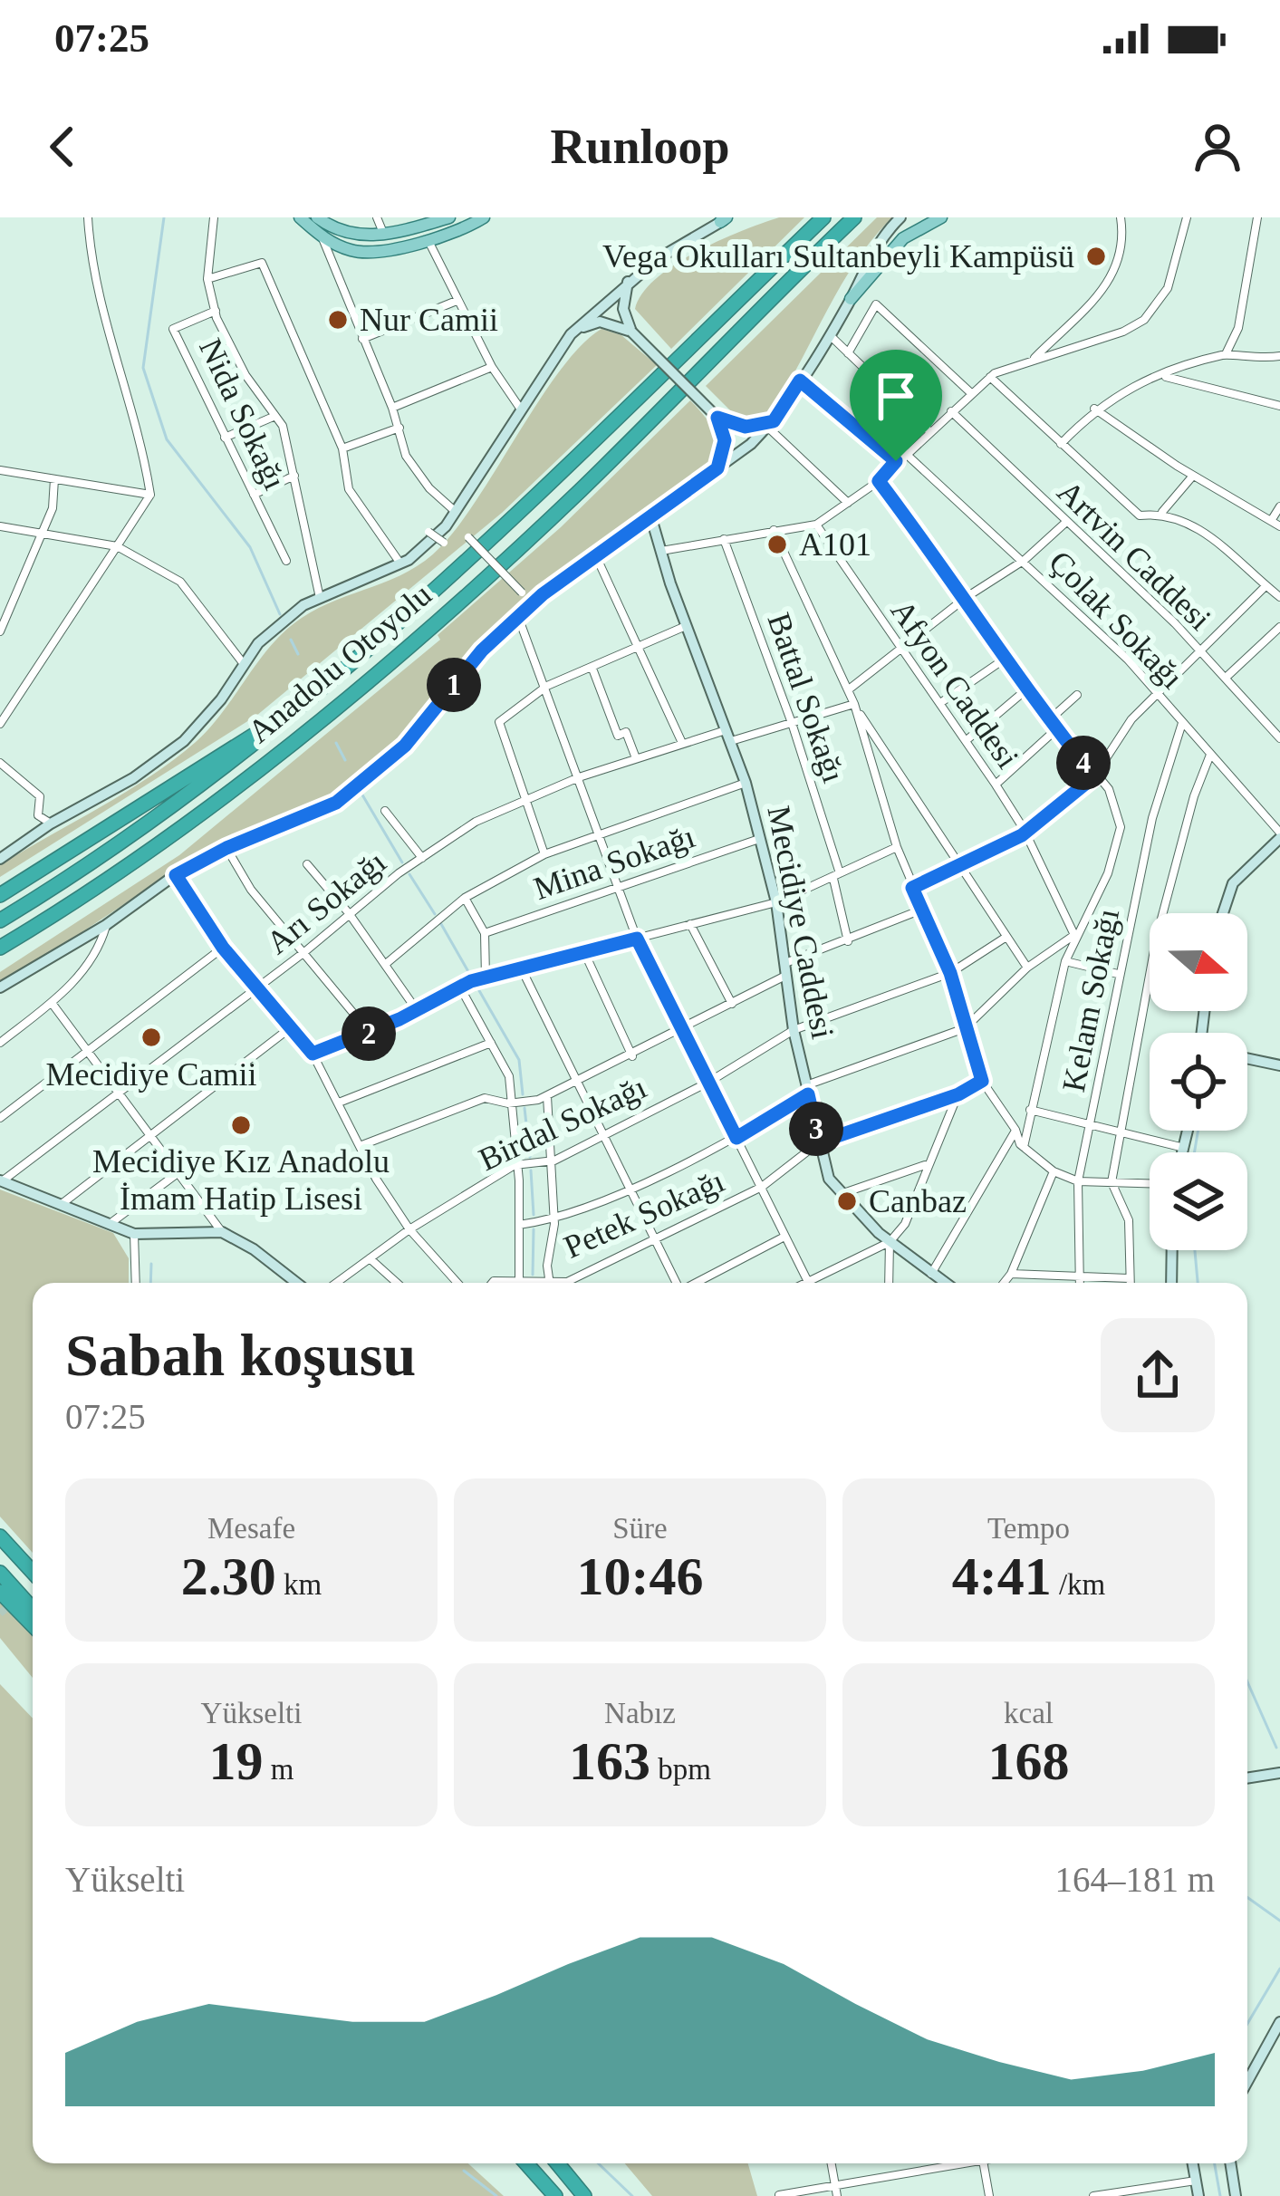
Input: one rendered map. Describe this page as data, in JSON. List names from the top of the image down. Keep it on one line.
{"streets":{"highway":["Anadolu Otoyolu"],"street":["Nida Sokağı","Artvin Caddesi","Çolak Sokağı","Afyon Caddesi","Battal Sokağı","Mina Sokağı","Arı Sokağı","Mecidiye Caddesi","Kelam Sokağı","Birdal Sokağı","Petek Sokağı"]},"crossings":[["Çolak Sokağı","Kelam Sokağı"],["Mina Sokağı","Mecidiye Caddesi"],["Arı Sokağı","Mecidiye Caddesi"],["Mecidiye Caddesi","Birdal Sokağı"],["Mecidiye Caddesi","Petek Sokağı"]],"places":["Vega Okulları Sultanbeyli Kampüsü","Nur Camii","A101","Mecidiye Camii","Mecidiye Kız Anadolu İmam Hatip Lisesi","Canbaz"],"north":"right","page":{"status":"07:25","header":"Runloop","pins":["1","4","2","3"],"heading":["Sabah koşusu","07:25"],"stats":[["Mesafe","2.30 km"],["Süre","10:46"],["Tempo","4:41 /km"],["Yükselti","19 m"],["Nabız","163 bpm"],["kcal","168"]],"chart":["Yükselti","164–181 m"]}}
